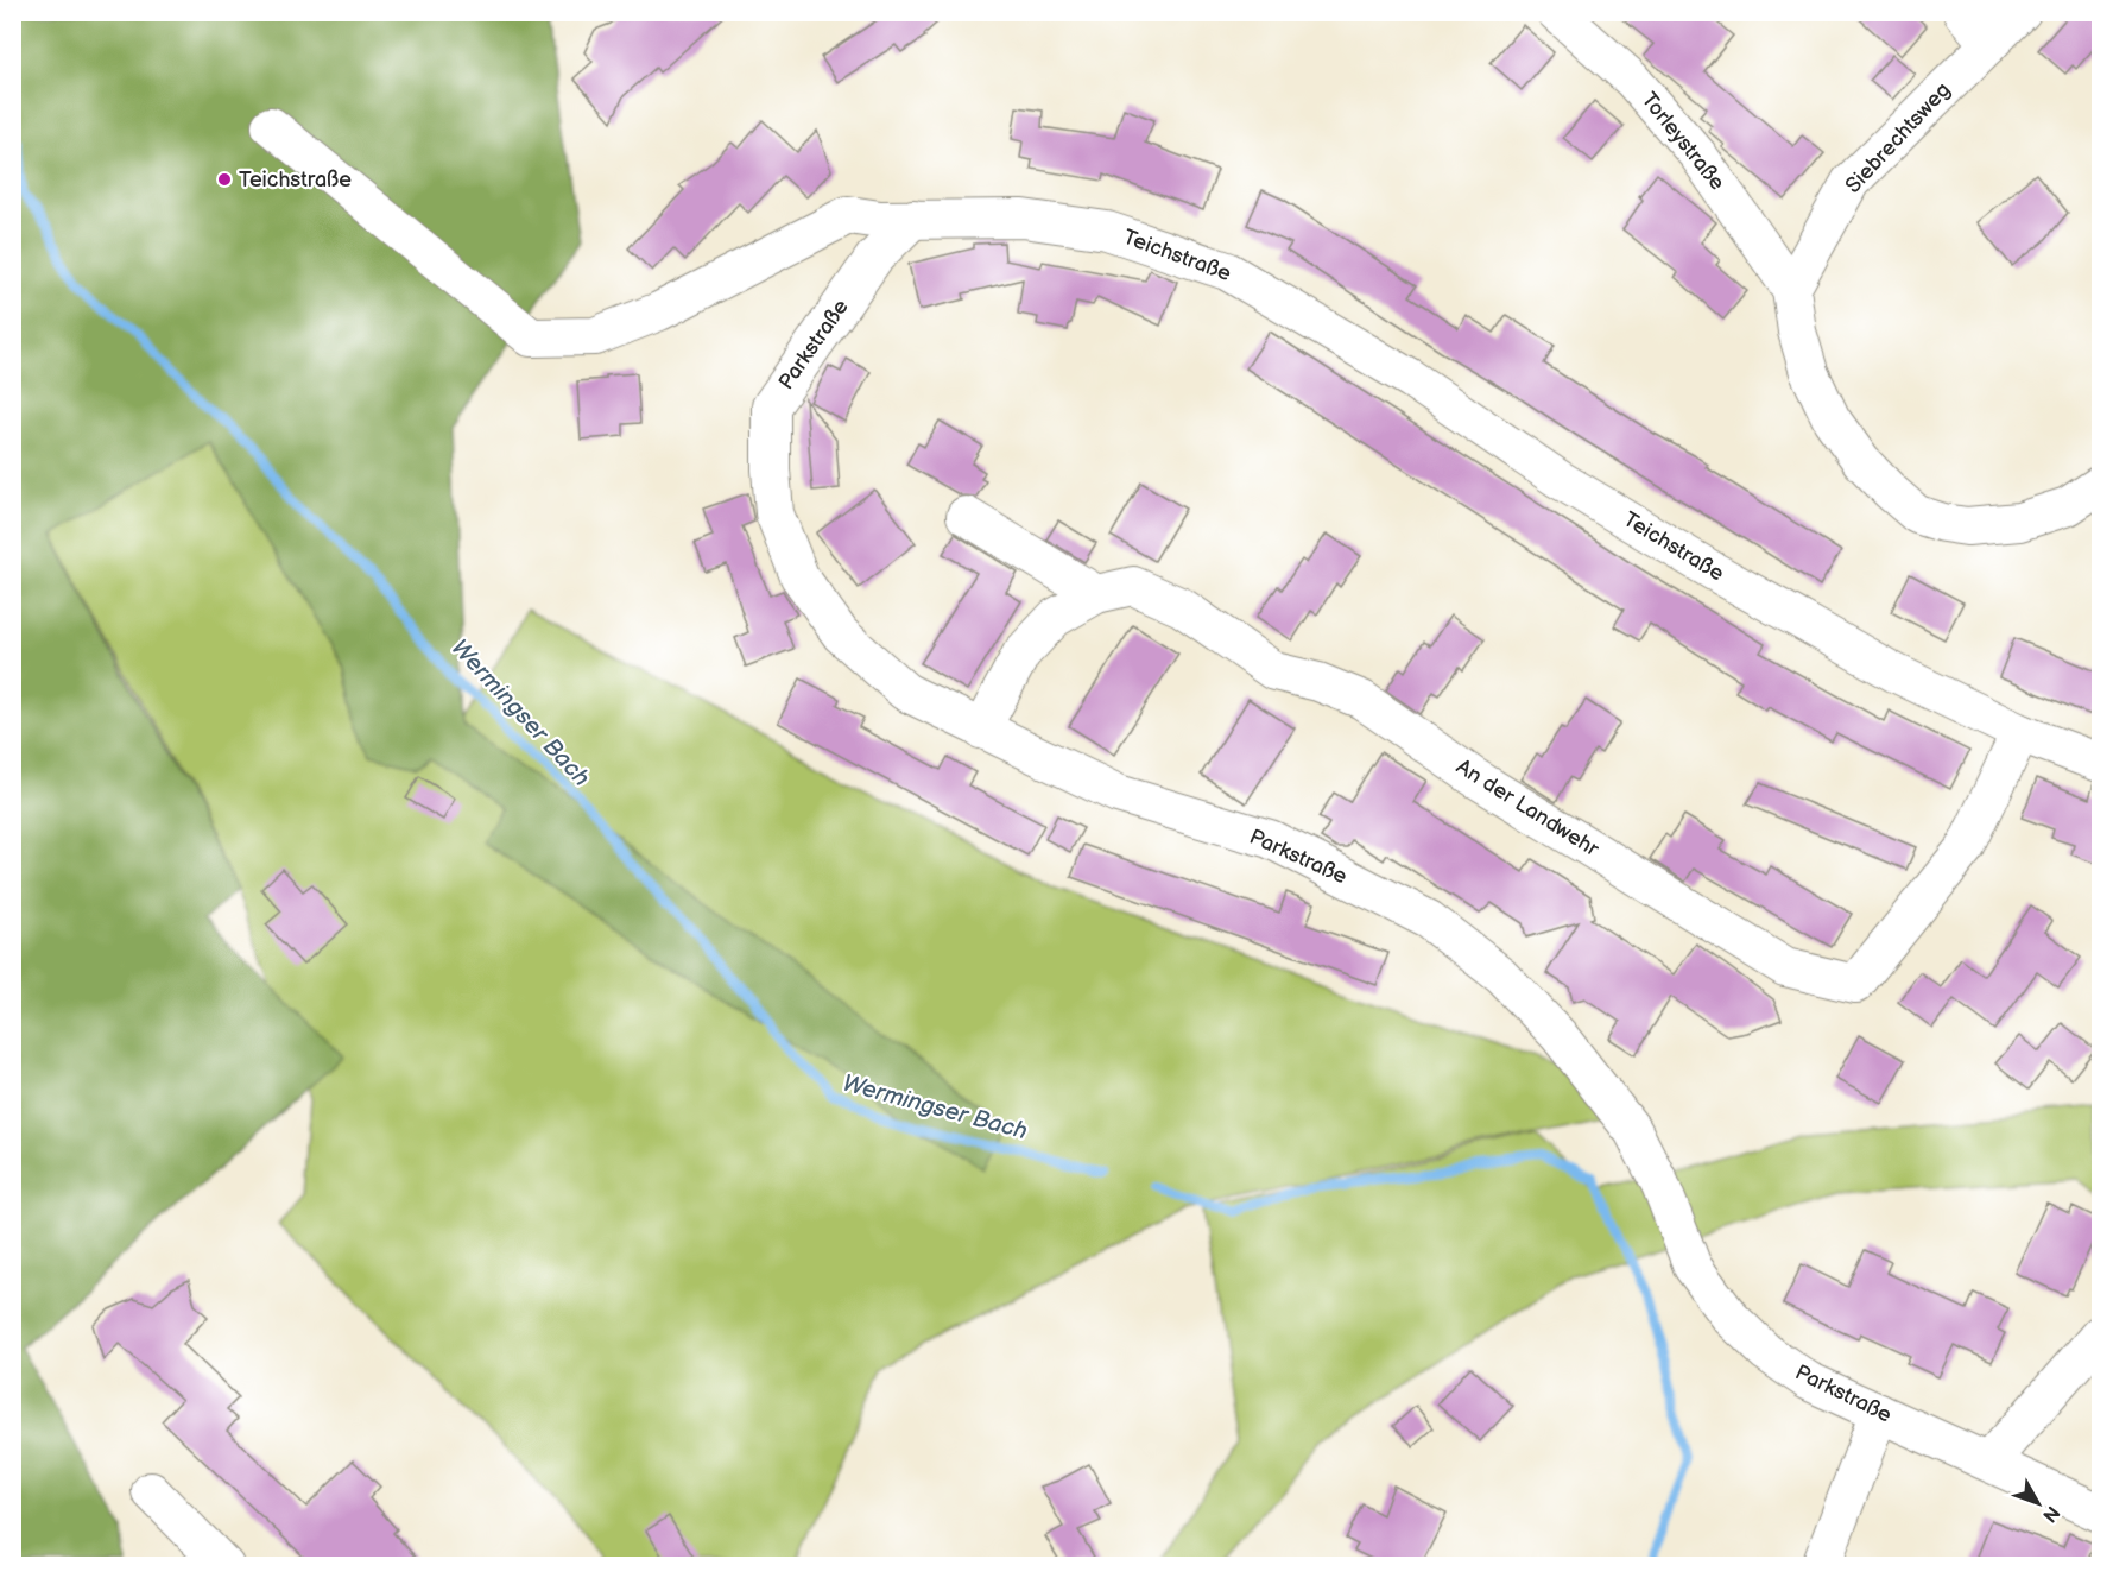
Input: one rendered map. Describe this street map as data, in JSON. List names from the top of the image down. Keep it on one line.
{"streets":{"street":["Siebrechtsweg","Torleystraße","Teichstraße","Parkstraße","An der Landwehr"]},"crossings":[["Siebrechtsweg","Torleystraße"],["Teichstraße","Parkstraße"],["Teichstraße","An der Landwehr"],["Parkstraße","An der Landwehr"]],"water":["Wermingser Bach"],"places":["Teichstraße"],"north":"bottom right"}
